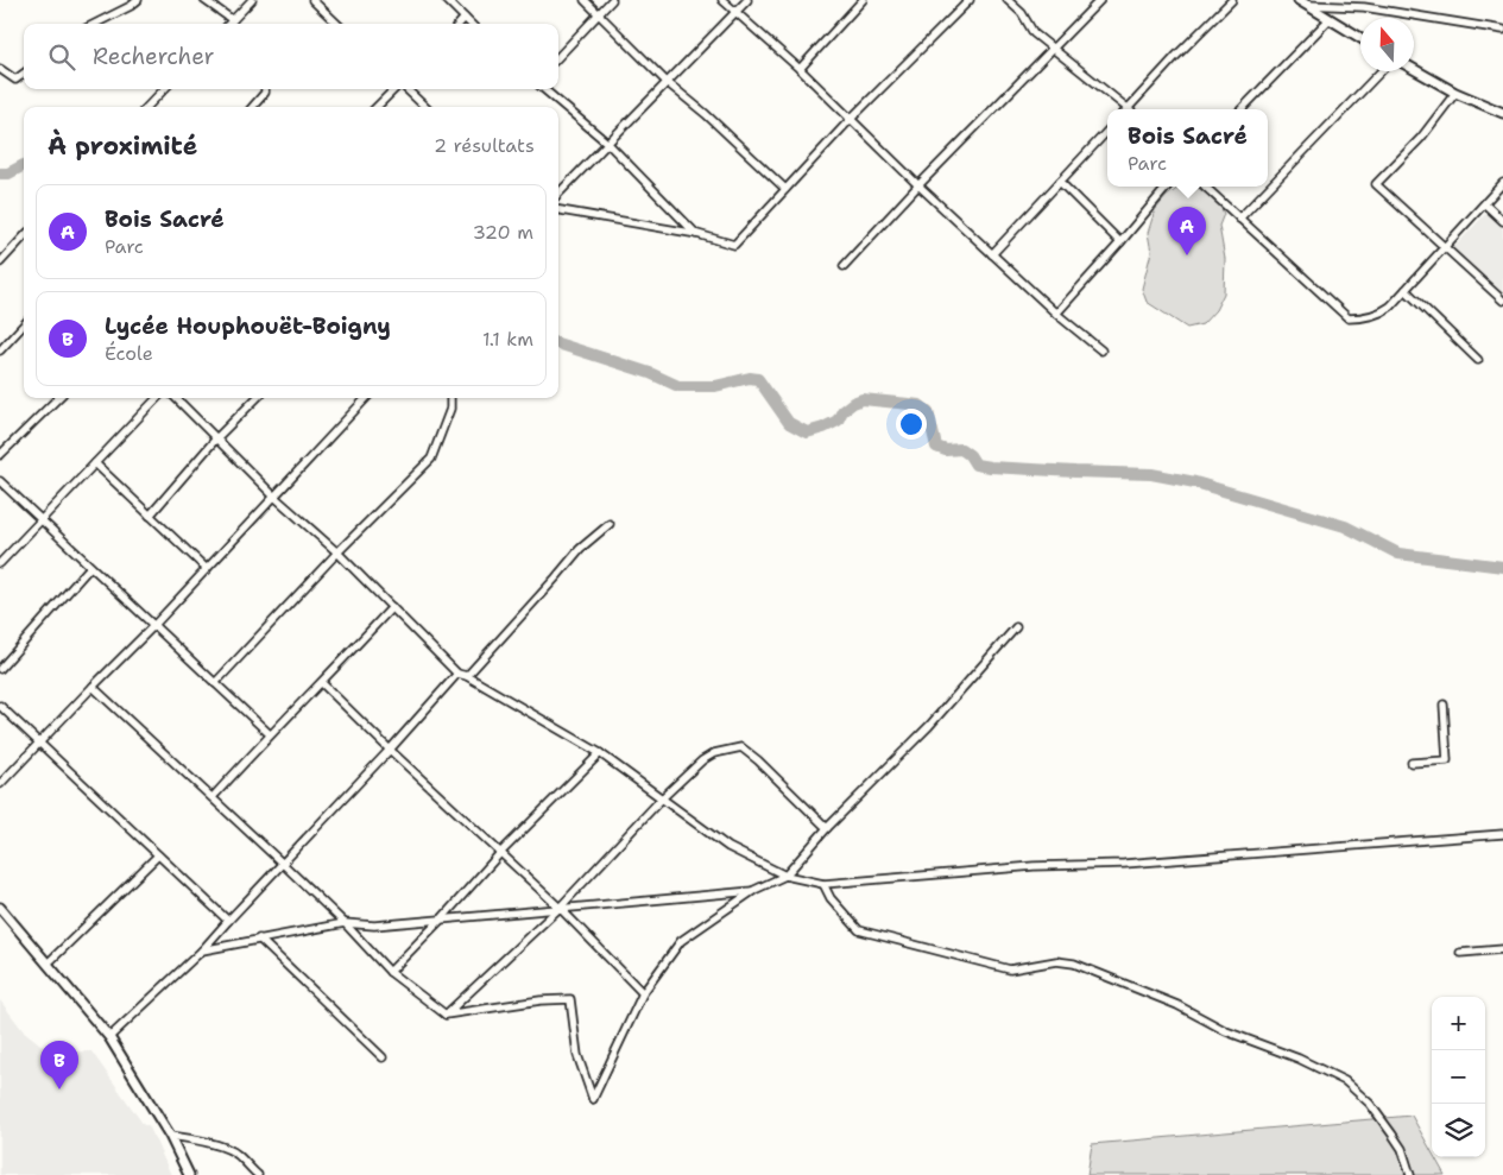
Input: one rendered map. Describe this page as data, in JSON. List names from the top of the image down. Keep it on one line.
{"north":"top","page":{"search":"Rechercher","heading":["À proximité","2 résultats"],"popup":["Bois Sacré","Parc"],"list":[{"mark":"A","name":"Bois Sacré","note":"Parc","value":"320 m"},{"mark":"B","name":"Lycée Houphouët-Boigny","note":"École","value":"1.1 km"}],"pins":["A","B"],"map_buttons":["+","−"]}}
